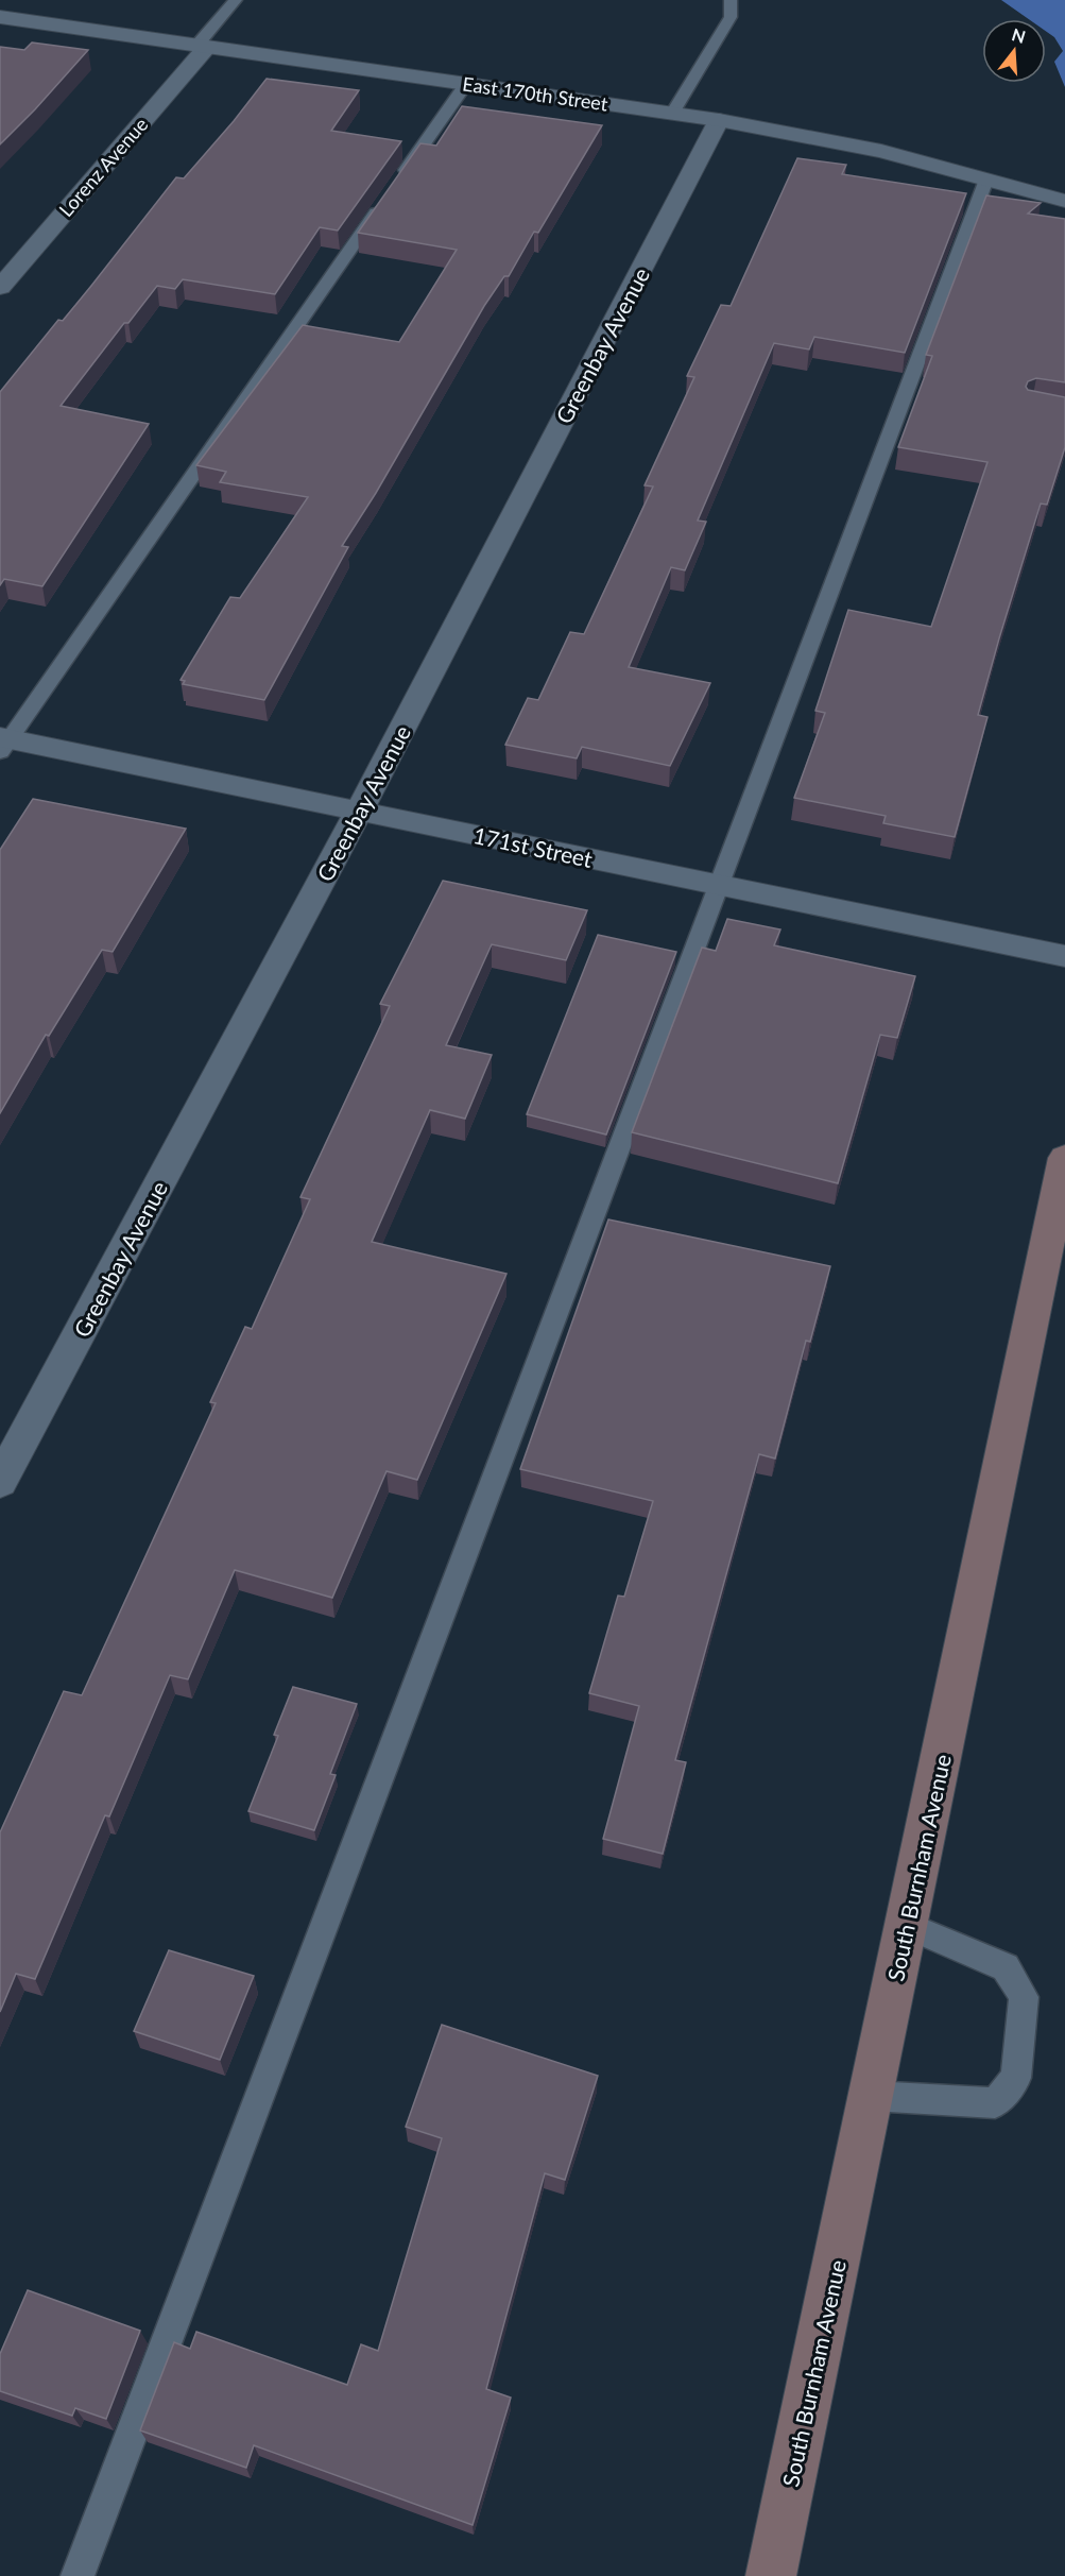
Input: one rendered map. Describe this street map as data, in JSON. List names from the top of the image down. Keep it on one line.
{"streets":{"main road":["South Burnham Avenue"],"street":["East 170th Street","Lorenz Avenue","Greenbay Avenue","171st Street"]},"crossings":[["East 170th Street","Lorenz Avenue"],["East 170th Street","Greenbay Avenue"],["Greenbay Avenue","171st Street"]],"north":"top"}
